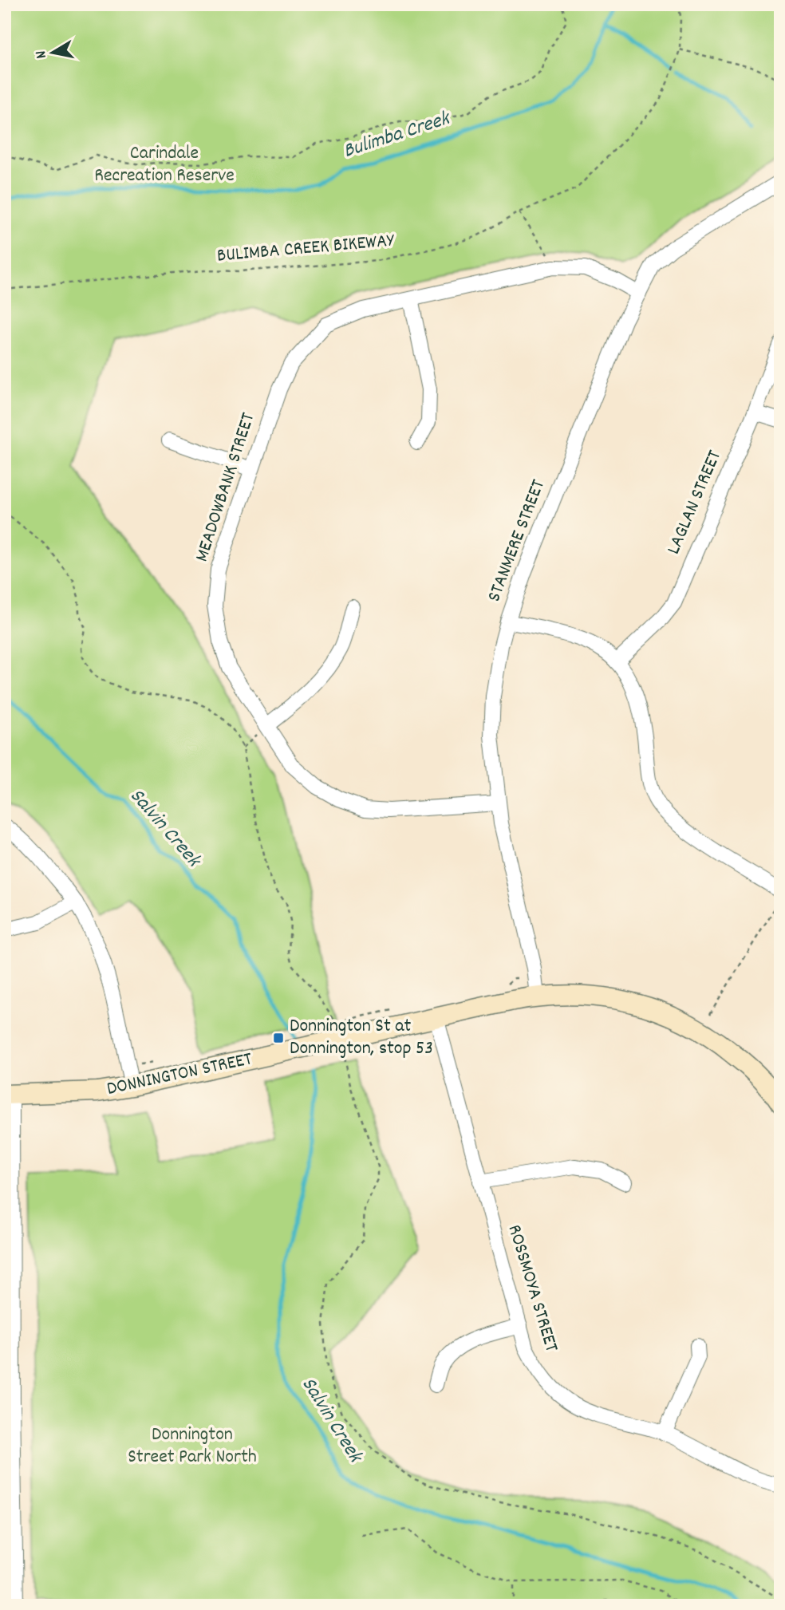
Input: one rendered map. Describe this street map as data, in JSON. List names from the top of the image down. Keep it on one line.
{"streets":{"street":["MEADOWBANK STREET","LAGLAN STREET","STANMERE STREET","DONNINGTON STREET","ROSSMOYA STREET"],"path":["BULIMBA CREEK BIKEWAY"]},"crossings":[["MEADOWBANK STREET","STANMERE STREET"],["STANMERE STREET","DONNINGTON STREET"],["DONNINGTON STREET","ROSSMOYA STREET"]],"water":["Bulimba Creek","Salvin Creek"],"parks":["Carindale Recreation Reserve","Donnington Street Park North"],"places":{"transit":["Donnington St at Donnington, stop 53"]},"north":"left"}
